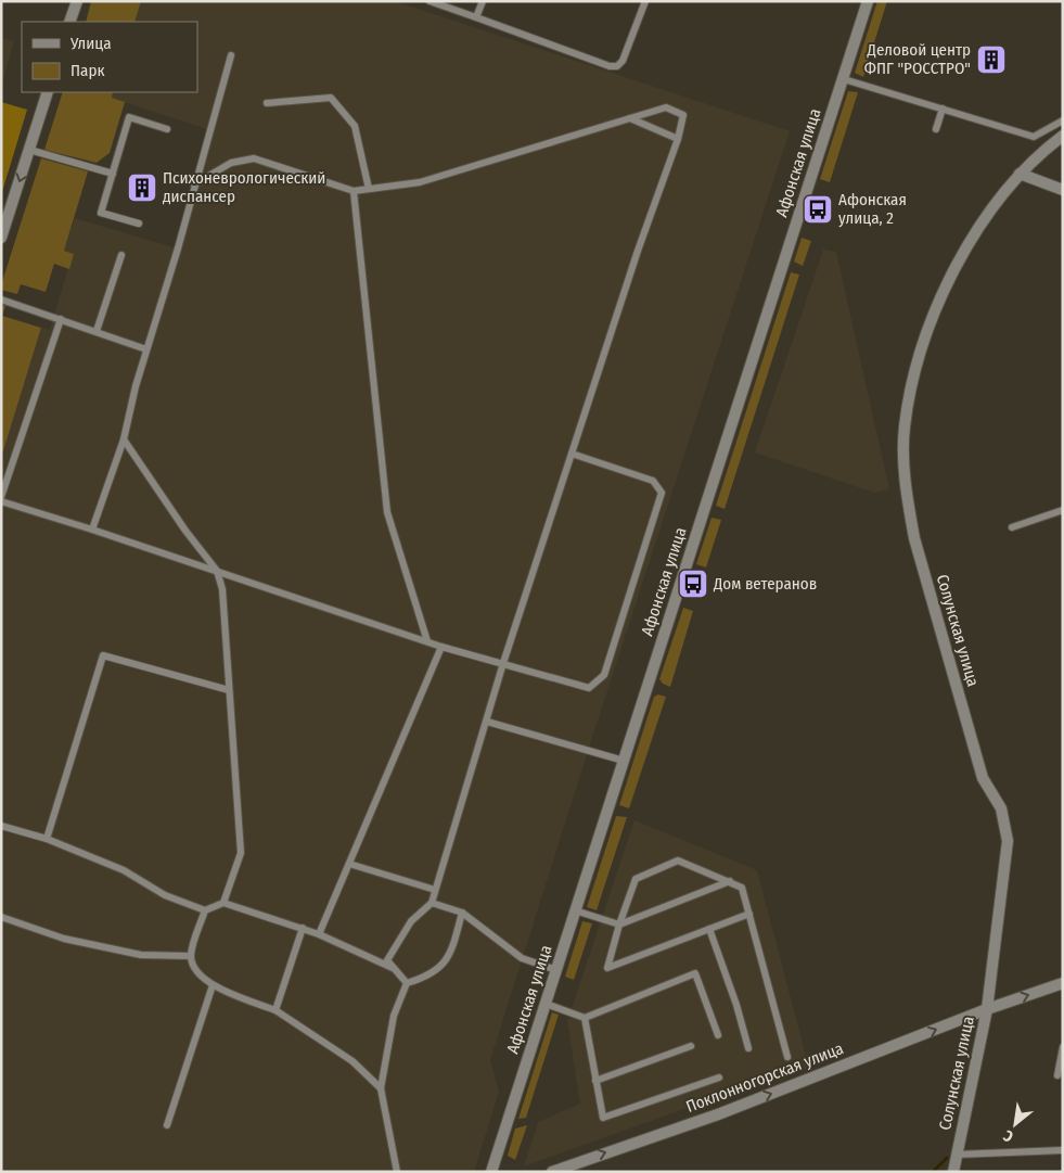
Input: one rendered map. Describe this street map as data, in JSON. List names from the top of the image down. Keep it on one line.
{"streets":{"street":["Афонская улица","Солунская улица","Поклонногорская улица"]},"crossings":[["Солунская улица","Поклонногорская улица"]],"one_way":["Поклонногорская улица"],"places":{"building":["Деловой центр ФПГ \"РОССТРО\"","Психоневрологический диспансер"],"bus stop":["Афонская улица, 2","Дом ветеранов"]},"legend":["Улица","Парк"],"north":"bottom left"}
